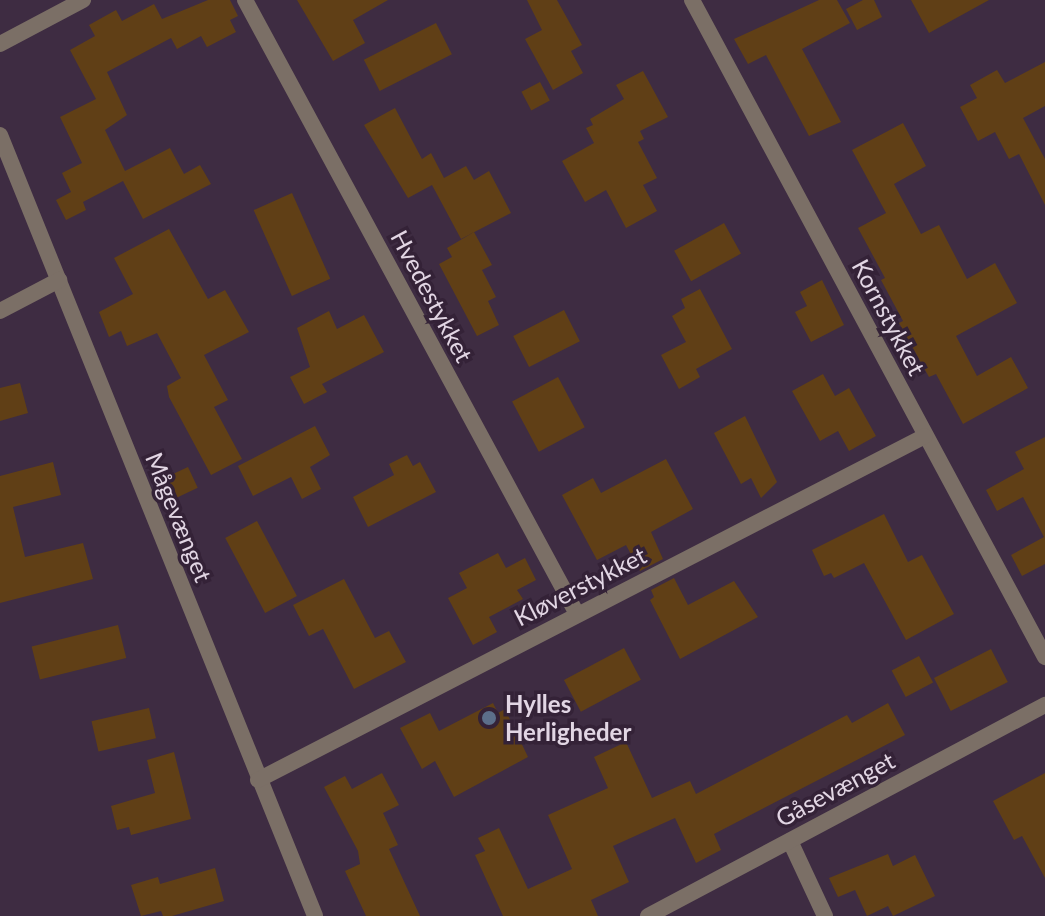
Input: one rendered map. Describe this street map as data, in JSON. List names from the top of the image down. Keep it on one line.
{"streets":{"street":["Hvedestykket","Kornstykket","Mågevænget","Kløverstykket","Gåsevænget"]},"crossings":[["Hvedestykket","Kløverstykket"],["Kornstykket","Kløverstykket"],["Mågevænget","Kløverstykket"]],"places":["Hylles Herligheder"]}
